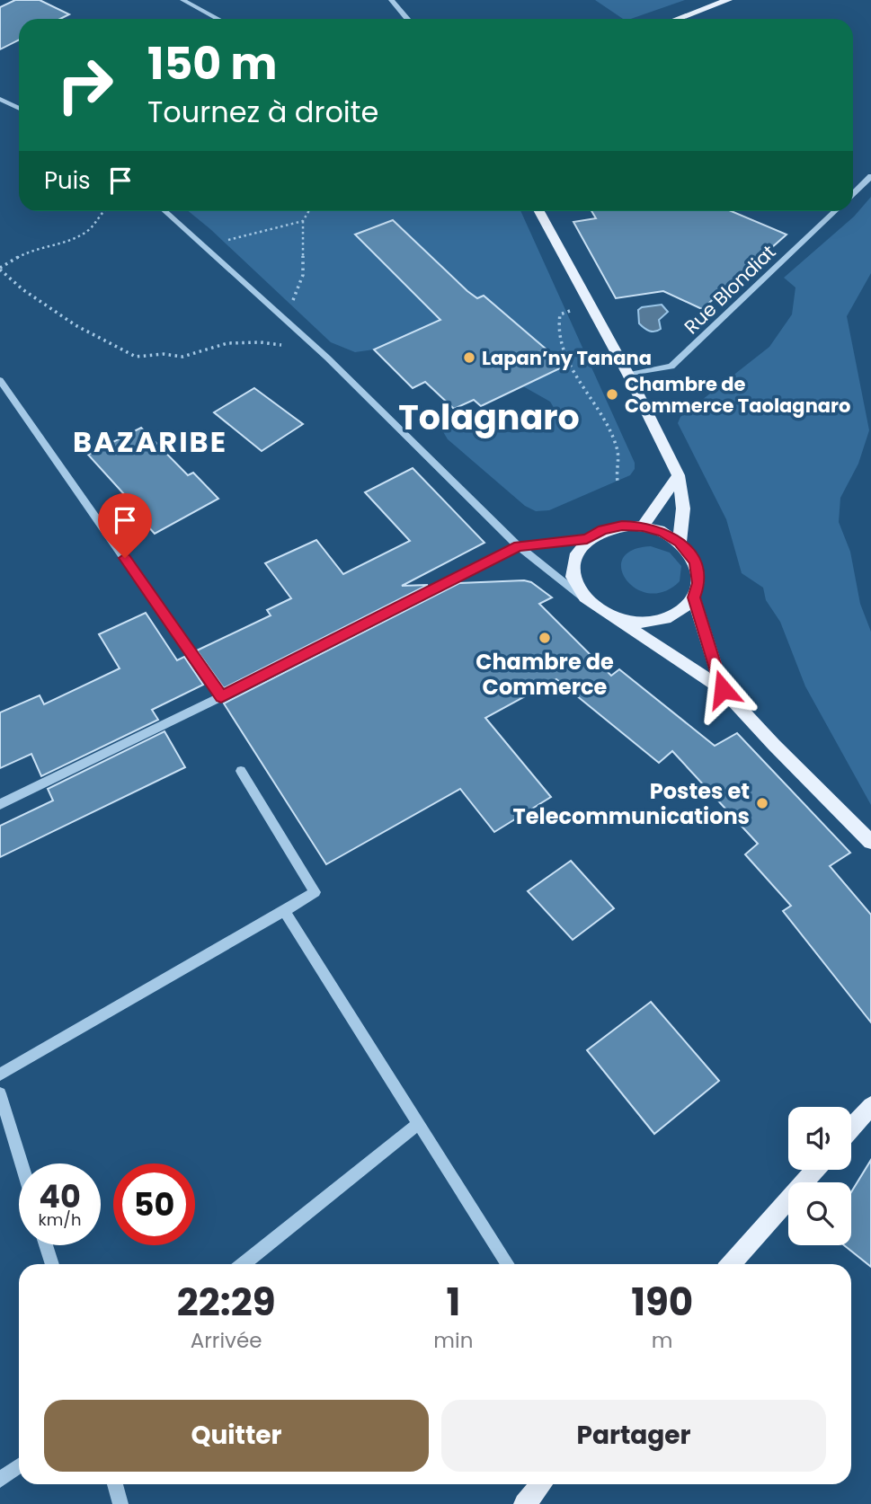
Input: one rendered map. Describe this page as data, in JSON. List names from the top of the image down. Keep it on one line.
{"streets":{"street":["Rue Blondiat"]},"districts":["Tolagnaro","BAZARIBE"],"places":["Lapan’ny Tanana","Chambre de Commerce Taolagnaro","Chambre de Commerce","Postes et Telecommunications"],"page":{"turn":["150 m","Tournez à droite"],"then":"Puis","speed":"40 km/h","limit":"50","eta":["22:29","Arrivée","1","min","190","m"],"buttons":["Quitter","Partager"]}}
